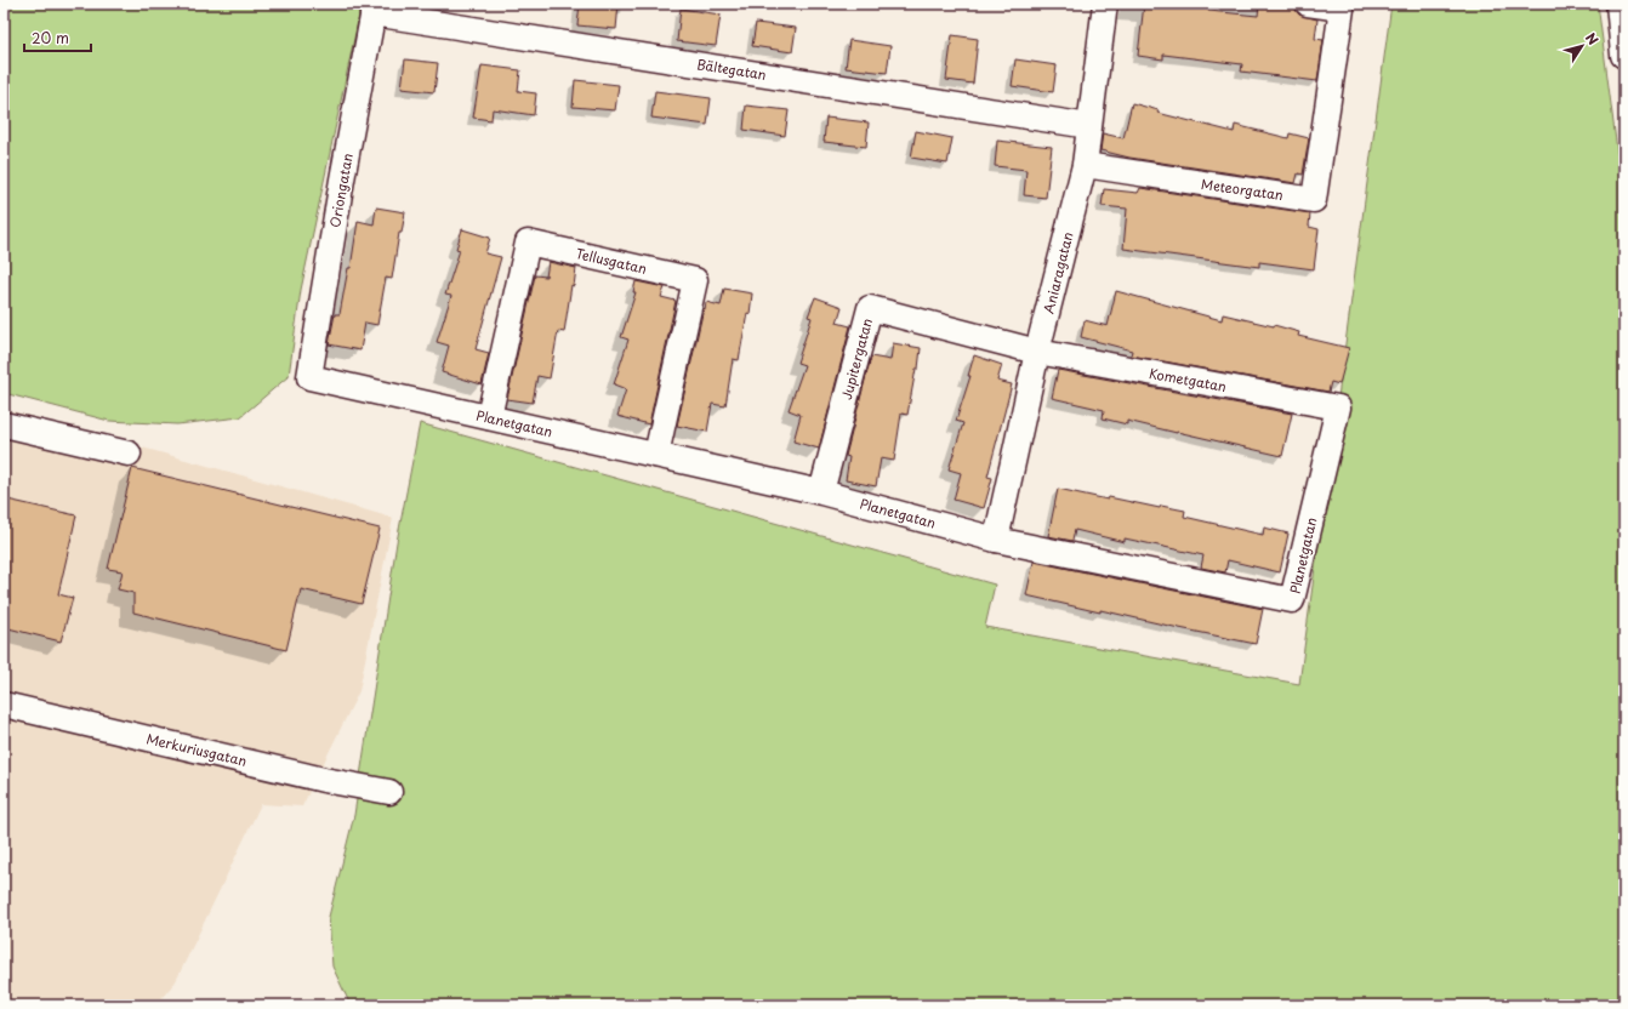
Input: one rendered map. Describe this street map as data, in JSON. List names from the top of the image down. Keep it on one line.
{"streets":{"street":["Bältegatan","Meteorgatan","Oriongatan","Tellusgatan","Aniaragatan","Jupitergatan","Kometgatan","Planetgatan","Merkuriusgatan"]},"crossings":[["Bältegatan","Oriongatan"],["Bältegatan","Aniaragatan"],["Meteorgatan","Aniaragatan"],["Oriongatan","Planetgatan"],["Tellusgatan","Planetgatan"],["Aniaragatan","Jupitergatan"],["Aniaragatan","Kometgatan"],["Aniaragatan","Planetgatan"],["Jupitergatan","Kometgatan"],["Jupitergatan","Planetgatan"],["Kometgatan","Planetgatan"]],"scale_bar":"20 m","north":"top right"}
